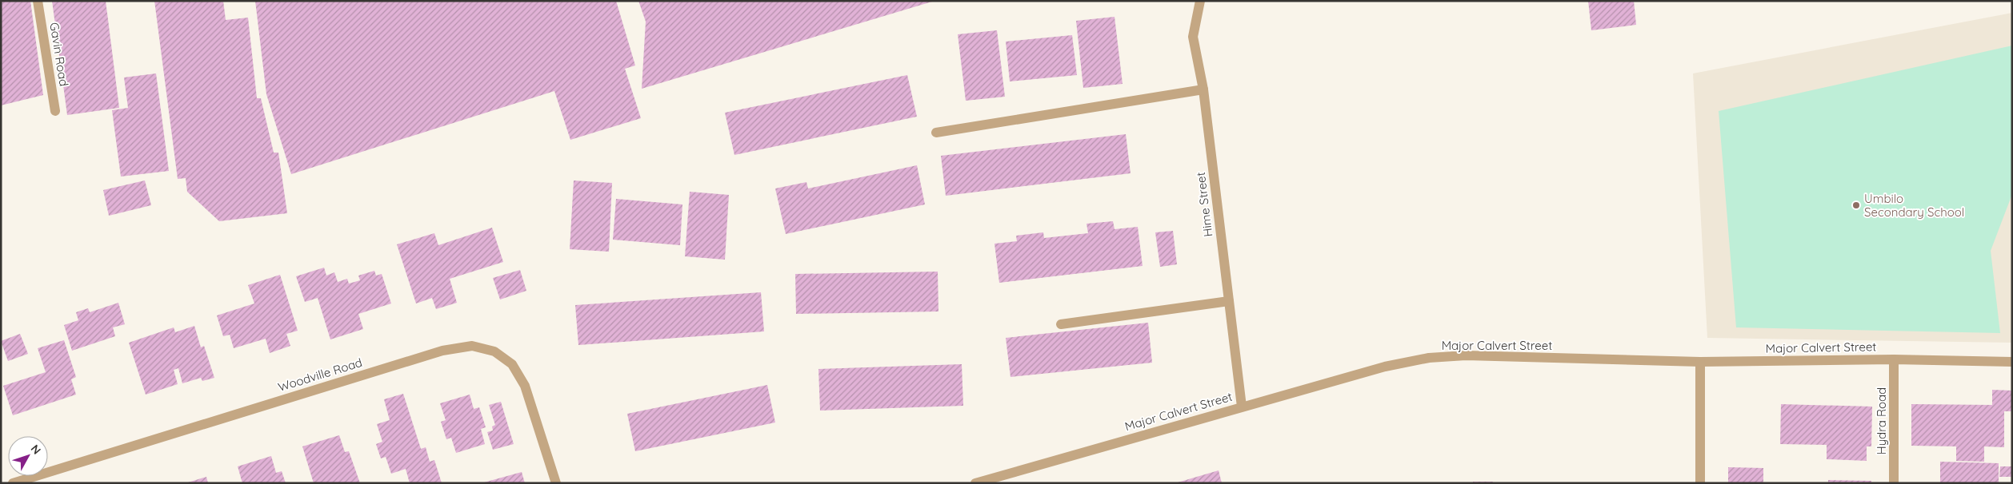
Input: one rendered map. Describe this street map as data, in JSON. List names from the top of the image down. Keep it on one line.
{"streets":{"street":["Gavin Road","Hime Street","Major Calvert Street","Woodville Road","Hydra Road"]},"crossings":[["Hime Street","Major Calvert Street"],["Major Calvert Street","Hydra Road"]],"places":["Umbilo Secondary School"],"north":"top right"}
